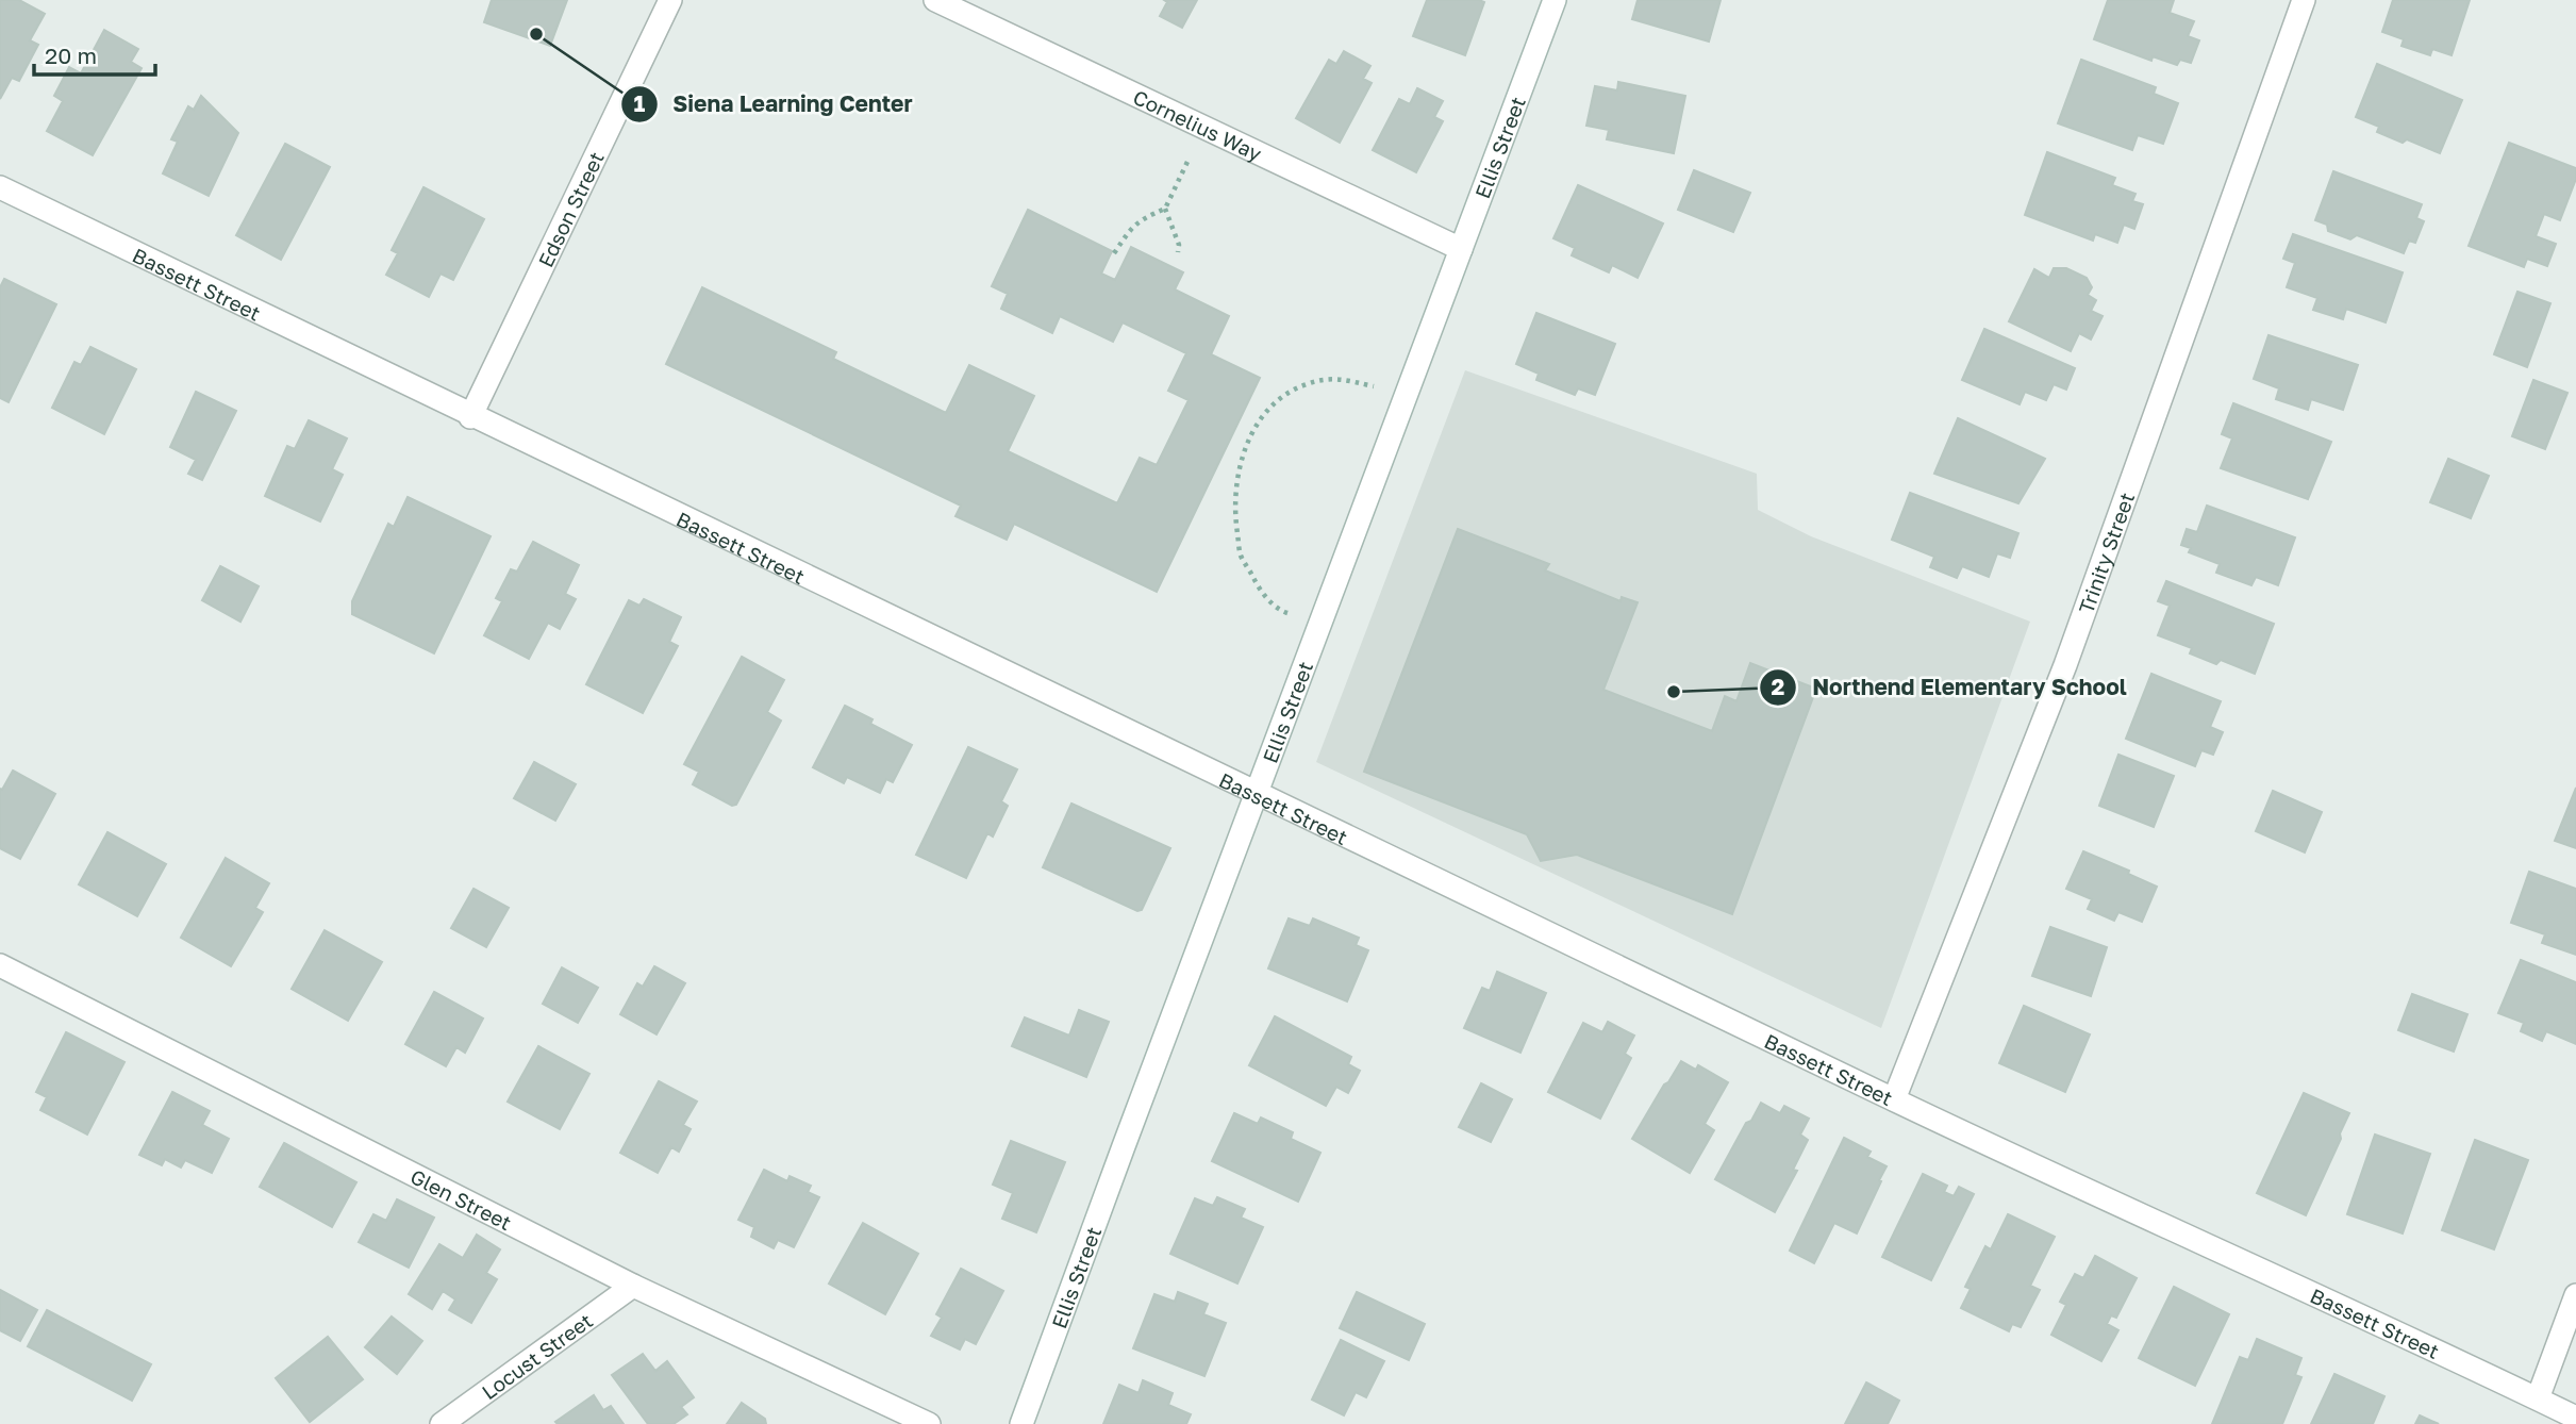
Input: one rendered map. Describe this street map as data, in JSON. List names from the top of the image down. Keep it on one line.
{"streets":{"street":["Cornelius Way","Ellis Street","Edson Street","Bassett Street","Trinity Street","Glen Street","Locust Street"]},"crossings":[["Cornelius Way","Ellis Street"],["Ellis Street","Bassett Street"],["Edson Street","Bassett Street"],["Bassett Street","Trinity Street"],["Glen Street","Locust Street"]],"places":["Siena Learning Center","Northend Elementary School"],"scale_bar":"20 m"}
